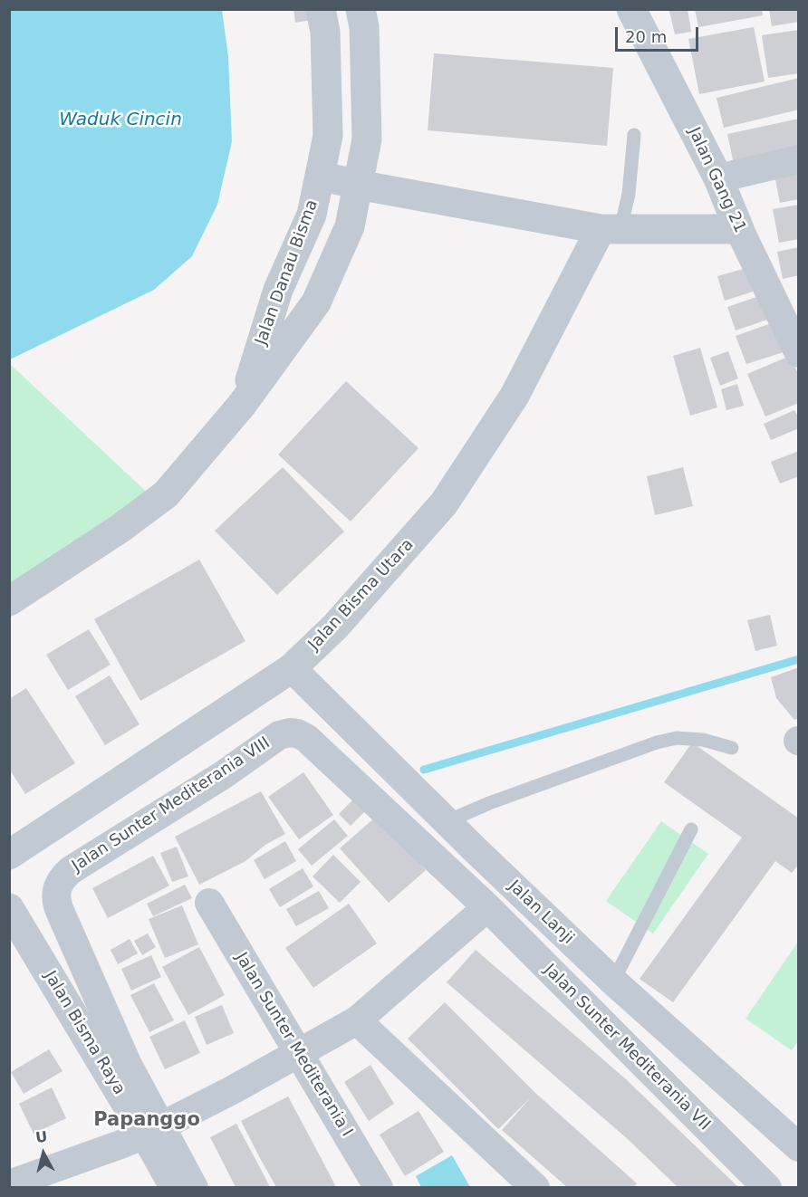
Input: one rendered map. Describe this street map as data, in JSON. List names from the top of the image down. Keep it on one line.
{"streets":{"street":["Jalan Gang 21","Jalan Danau Bisma","Jalan Bisma Utara","Jalan Sunter Mediterania VIII","Jalan Lanji","Jalan Bisma Raya","Jalan Sunter Mediterania I","Jalan Sunter Mediterania VII"]},"crossings":[["Jalan Bisma Utara","Jalan Lanji"],["Jalan Sunter Mediterania VIII","Jalan Bisma Raya"],["Jalan Sunter Mediterania VIII","Jalan Sunter Mediterania VII"]],"districts":["Papanggo"],"water":["Waduk Cincin"],"scale_bar":"20 m","north":"top"}
